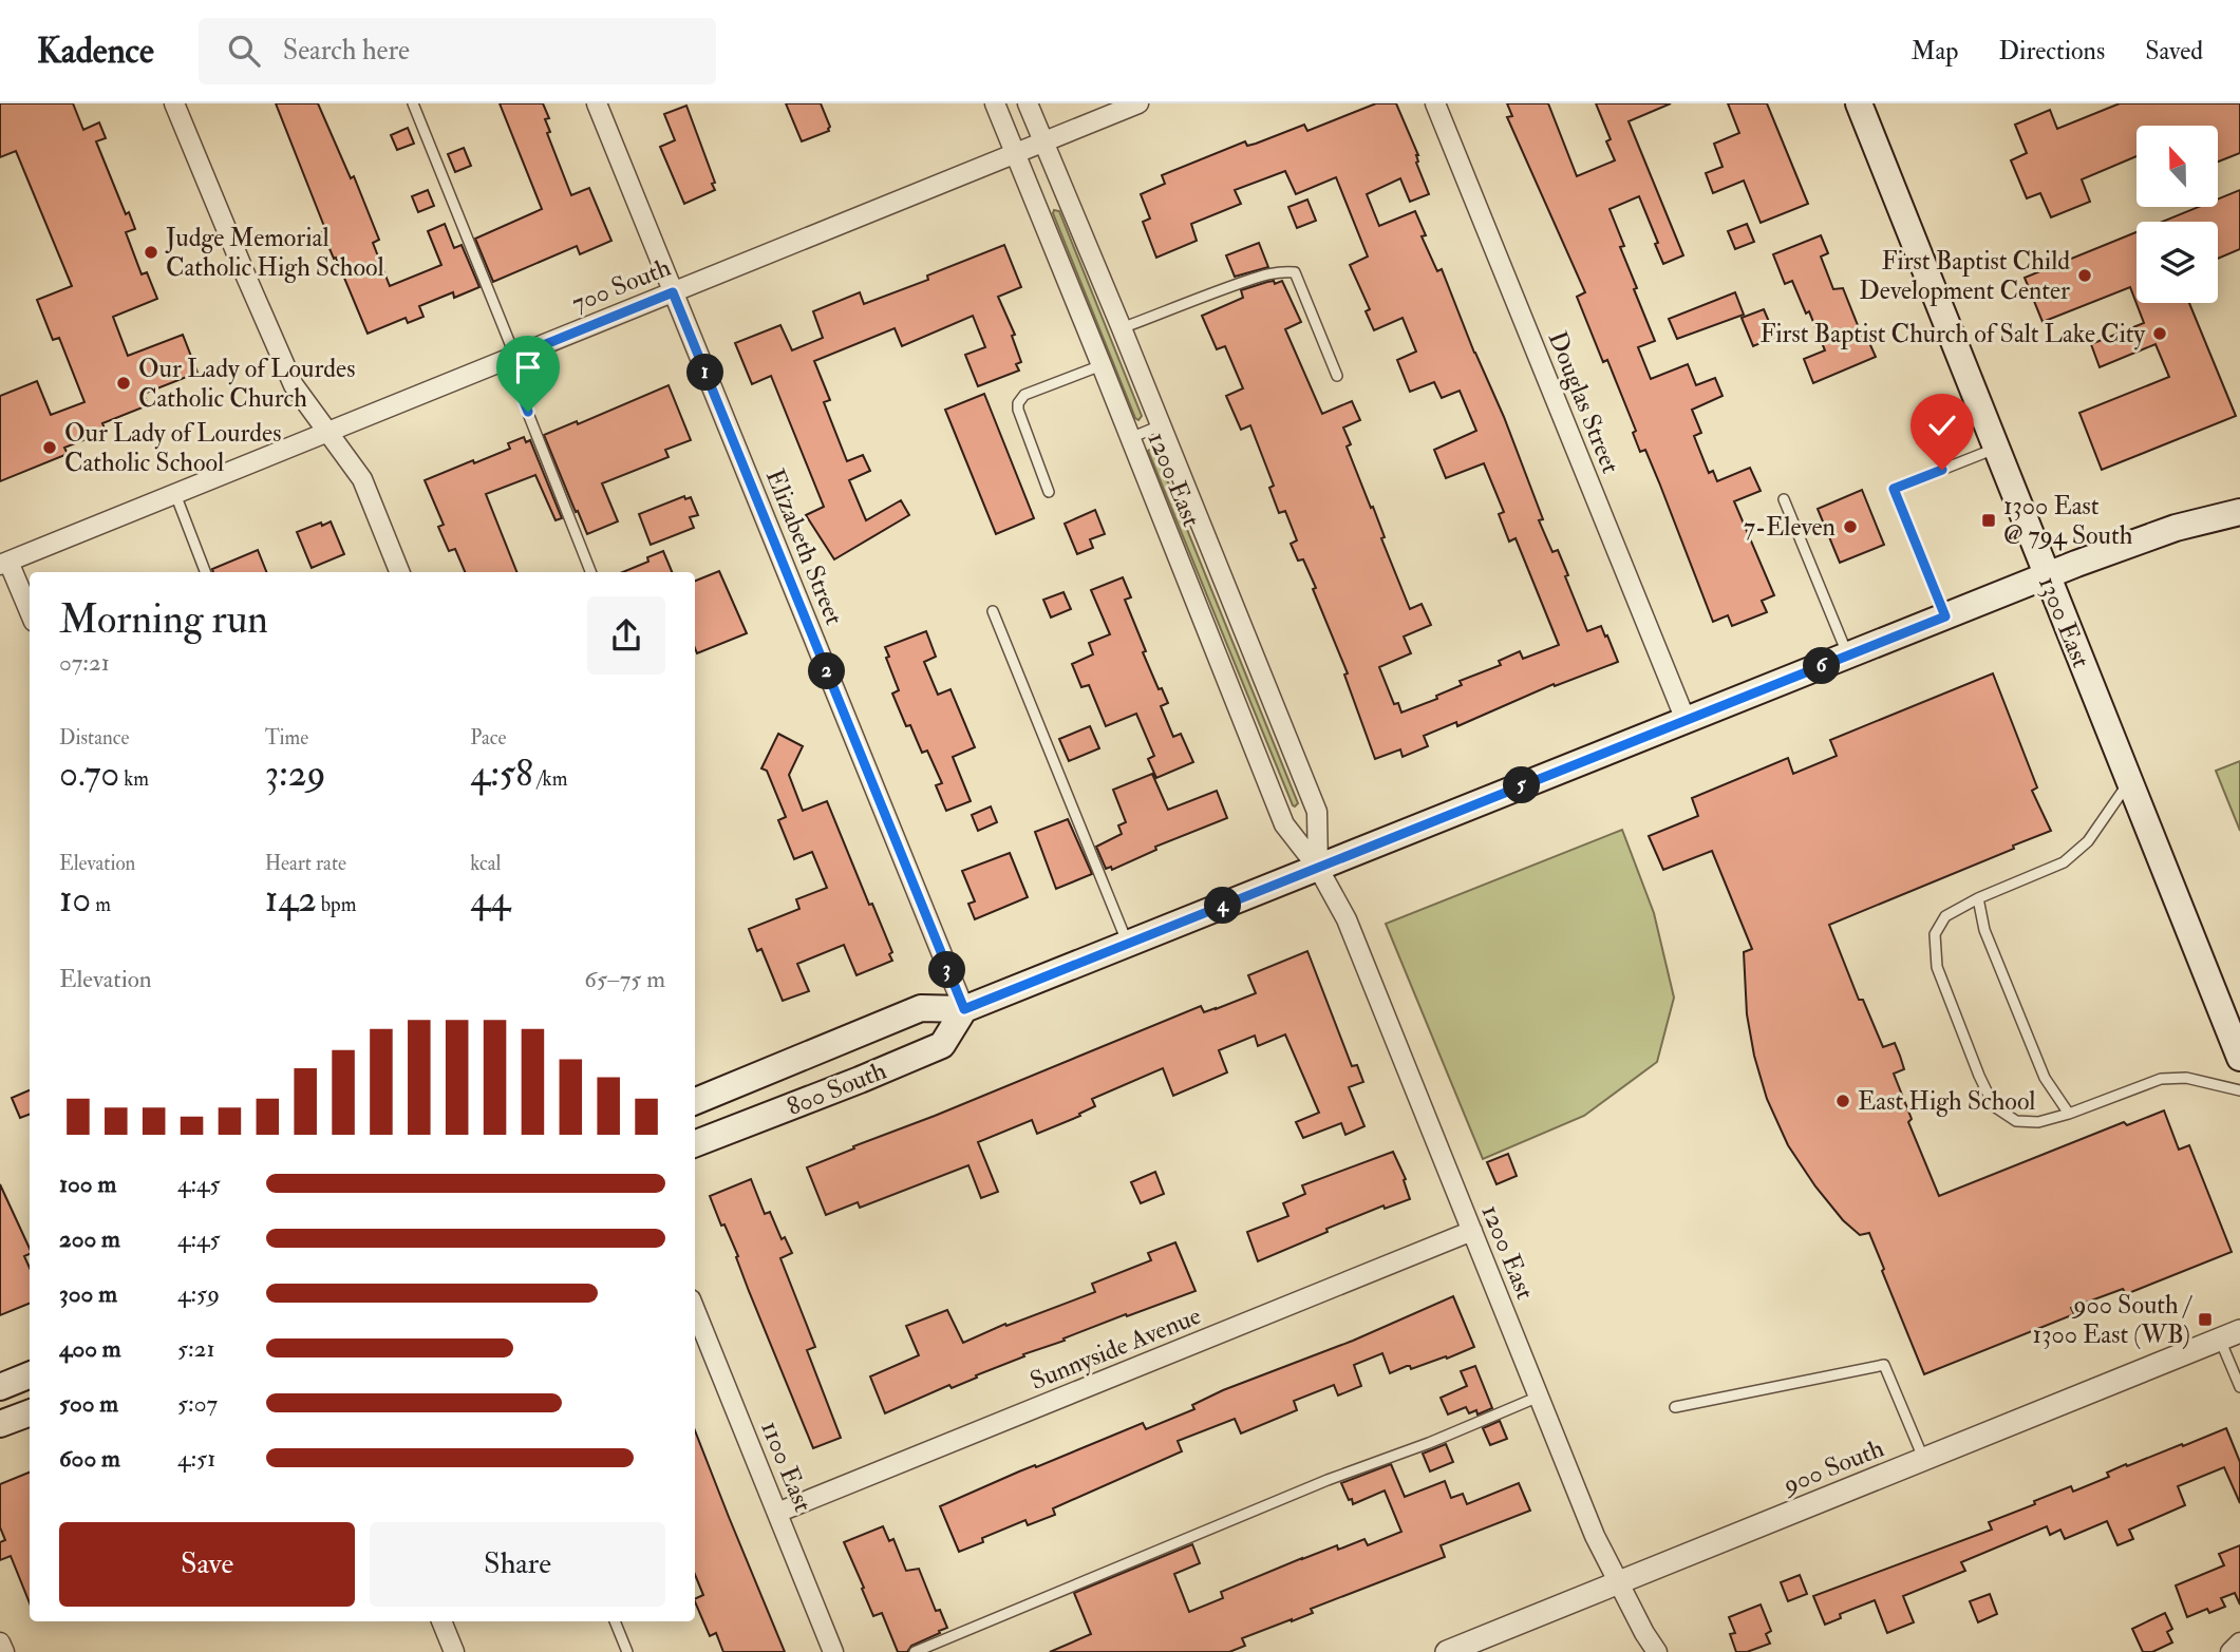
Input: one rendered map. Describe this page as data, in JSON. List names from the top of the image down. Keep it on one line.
{"streets":{"main road":["1300 East","800 South"],"street":["700 South","Douglas Street","1200 East","Elizabeth Street","Sunnyside Avenue","1100 East","900 South"]},"crossings":[["700 South","1200 East"],["700 South","Elizabeth Street"],["Douglas Street","800 South"],["1200 East","800 South"],["1200 East","Sunnyside Avenue"],["1200 East","900 South"],["Elizabeth Street","800 South"],["1300 East","800 South"],["Sunnyside Avenue","1100 East"]],"places":{"other":["Judge Memorial Catholic High School","First Baptist Child Development Center","First Baptist Church of Salt Lake City","Our Lady of Lourdes Catholic Church","Our Lady of Lourdes Catholic School","7-Eleven","East High School"],"transit":["1300 East @ 794 South","900 South / 1300 East (WB)"]},"north":"top","page":{"header":"Kadence","search":"Search here","nav":["Map","Directions","Saved"],"pins":["1","6","2","5","4","3"],"heading":["Morning run","07:21"],"stats":[["Distance","0.70 km"],["Time","3:29"],["Pace","4:58 /km"],["Elevation","10 m"],["Heart rate","142 bpm"],["kcal","44"]],"chart":["Elevation","65–75 m"],"list":[{"name":"100 m","note":"4:45"},{"name":"200 m","note":"4:45"},{"name":"300 m","note":"4:59"},{"name":"400 m","note":"5:21"},{"name":"500 m","note":"5:07"},{"name":"600 m","note":"4:51"}],"buttons":["Save","Share"]}}
